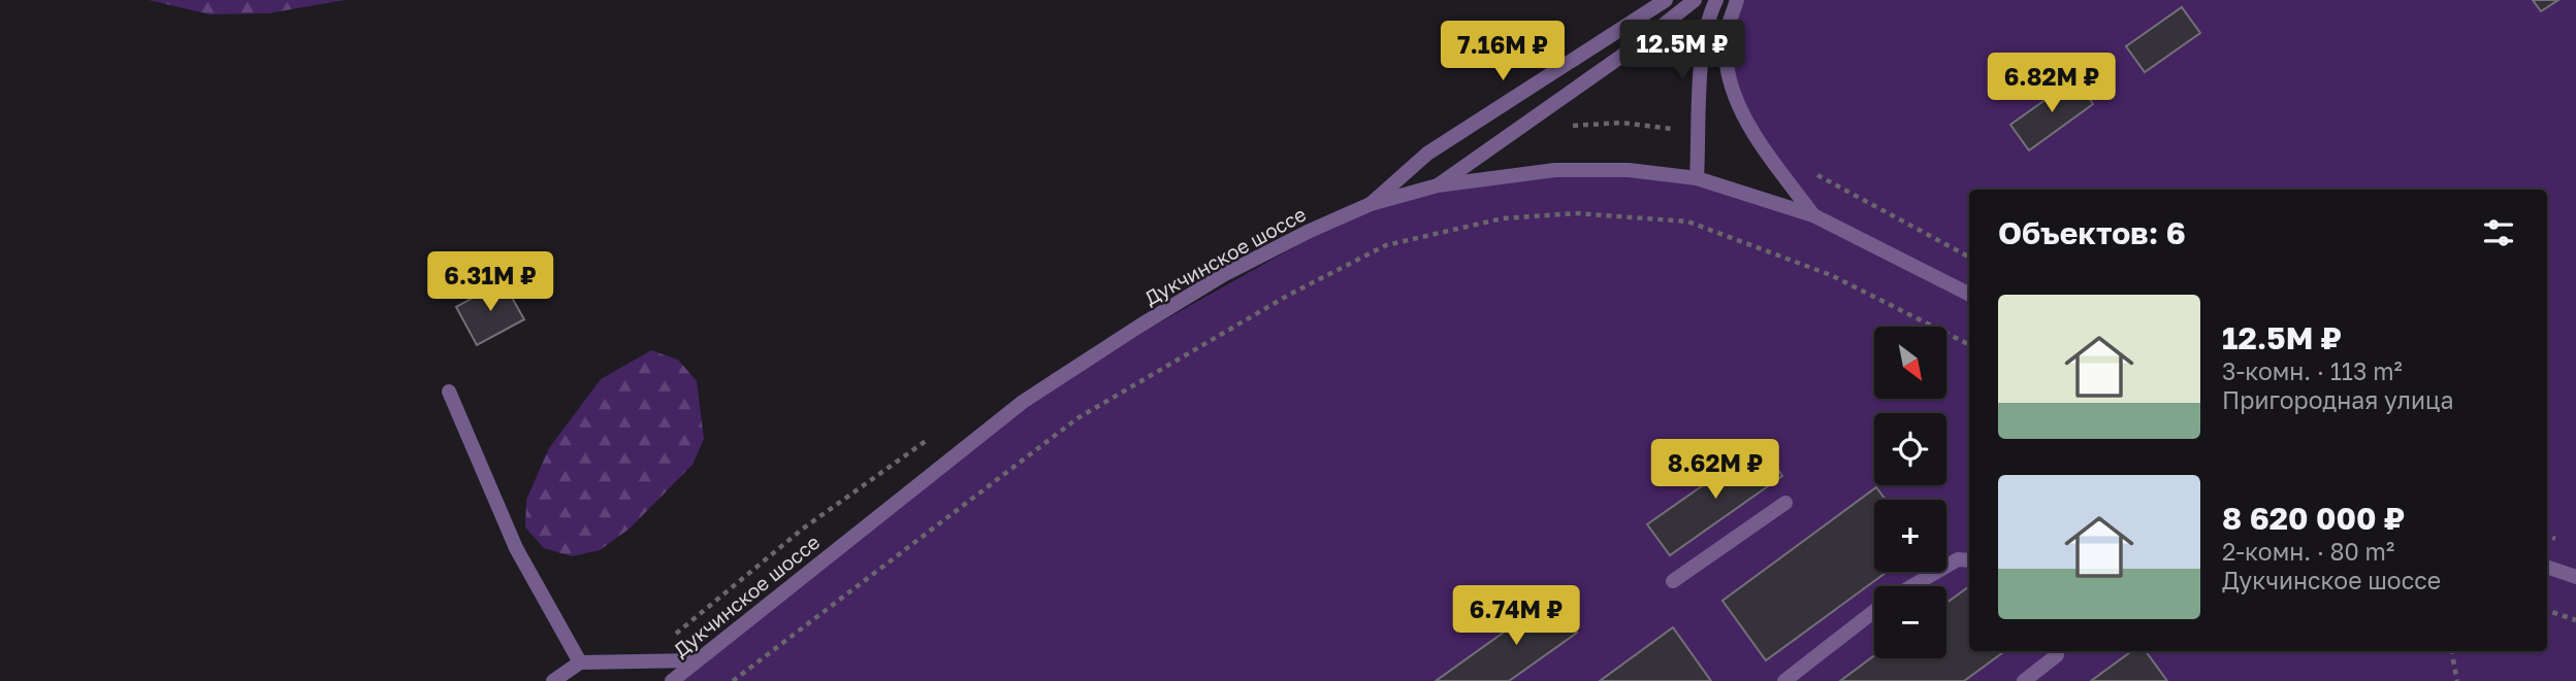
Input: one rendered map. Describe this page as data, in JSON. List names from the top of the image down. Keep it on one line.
{"streets":{"street":["Дукчинское шоссе"]},"north":"bottom right","page":{"price":["12.5M ₽","7.16M ₽","6.82M ₽","6.31M ₽","8.62M ₽","6.74M ₽"],"heading":"Объектов: 6","list":[{"name":"12.5M ₽","note":"3-комн. · 113 m² · Пригородная улица"},{"name":"8 620 000 ₽","note":"2-комн. · 80 m² · Дукчинское шоссе"}],"map_buttons":["+","−"]}}
